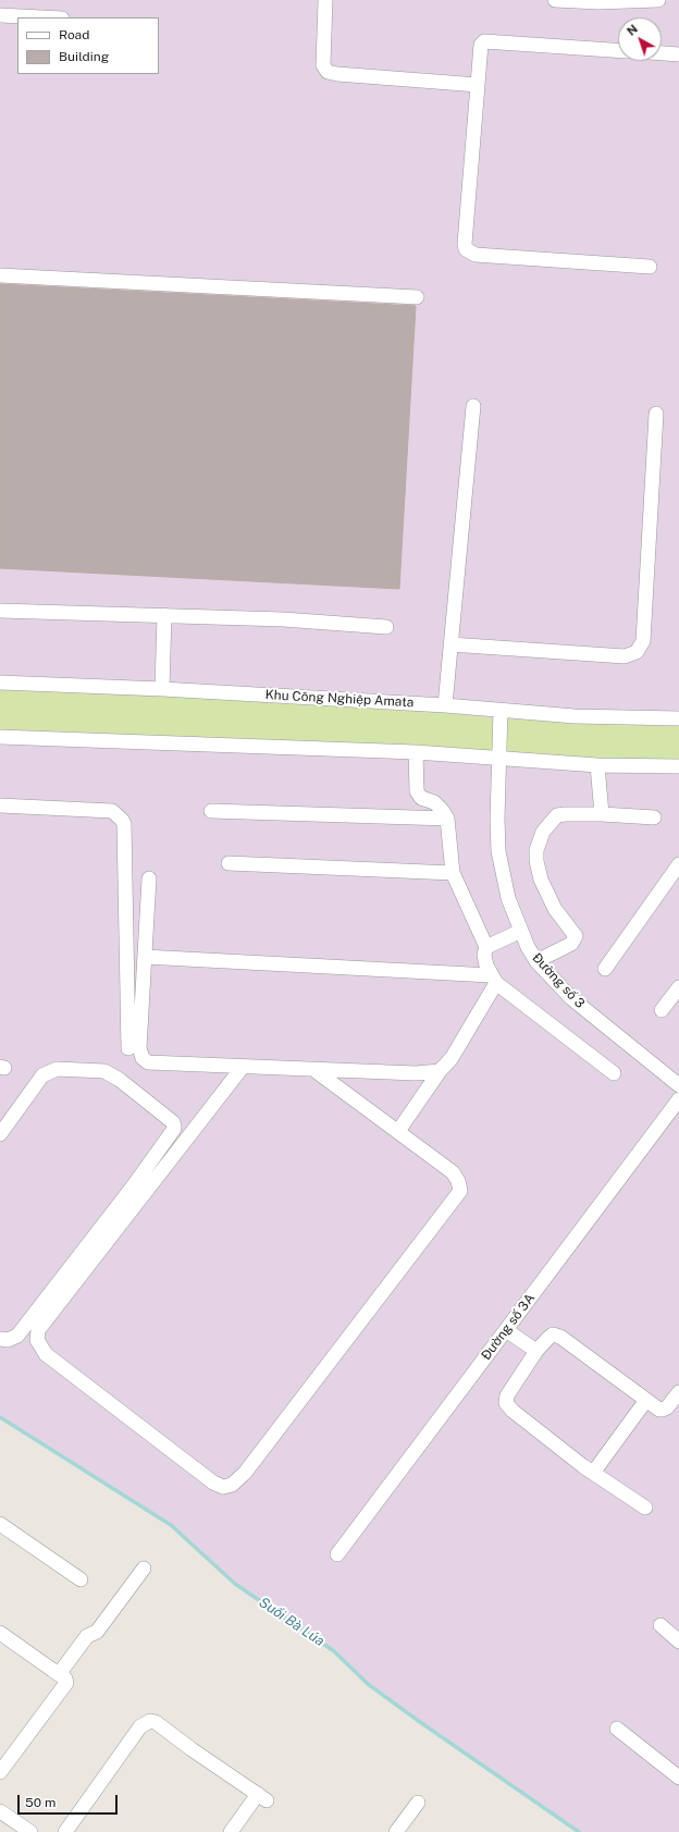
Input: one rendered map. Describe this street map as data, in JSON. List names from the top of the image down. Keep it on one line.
{"streets":{"street":["Khu Công Nghiệp Amata","Đường số 3","Đường số 3A"]},"crossings":[["Khu Công Nghiệp Amata","Đường số 3"]],"water":["Suối Bà Lúa"],"legend":["Road","Building"],"scale_bar":"50 m","north":"top left"}
